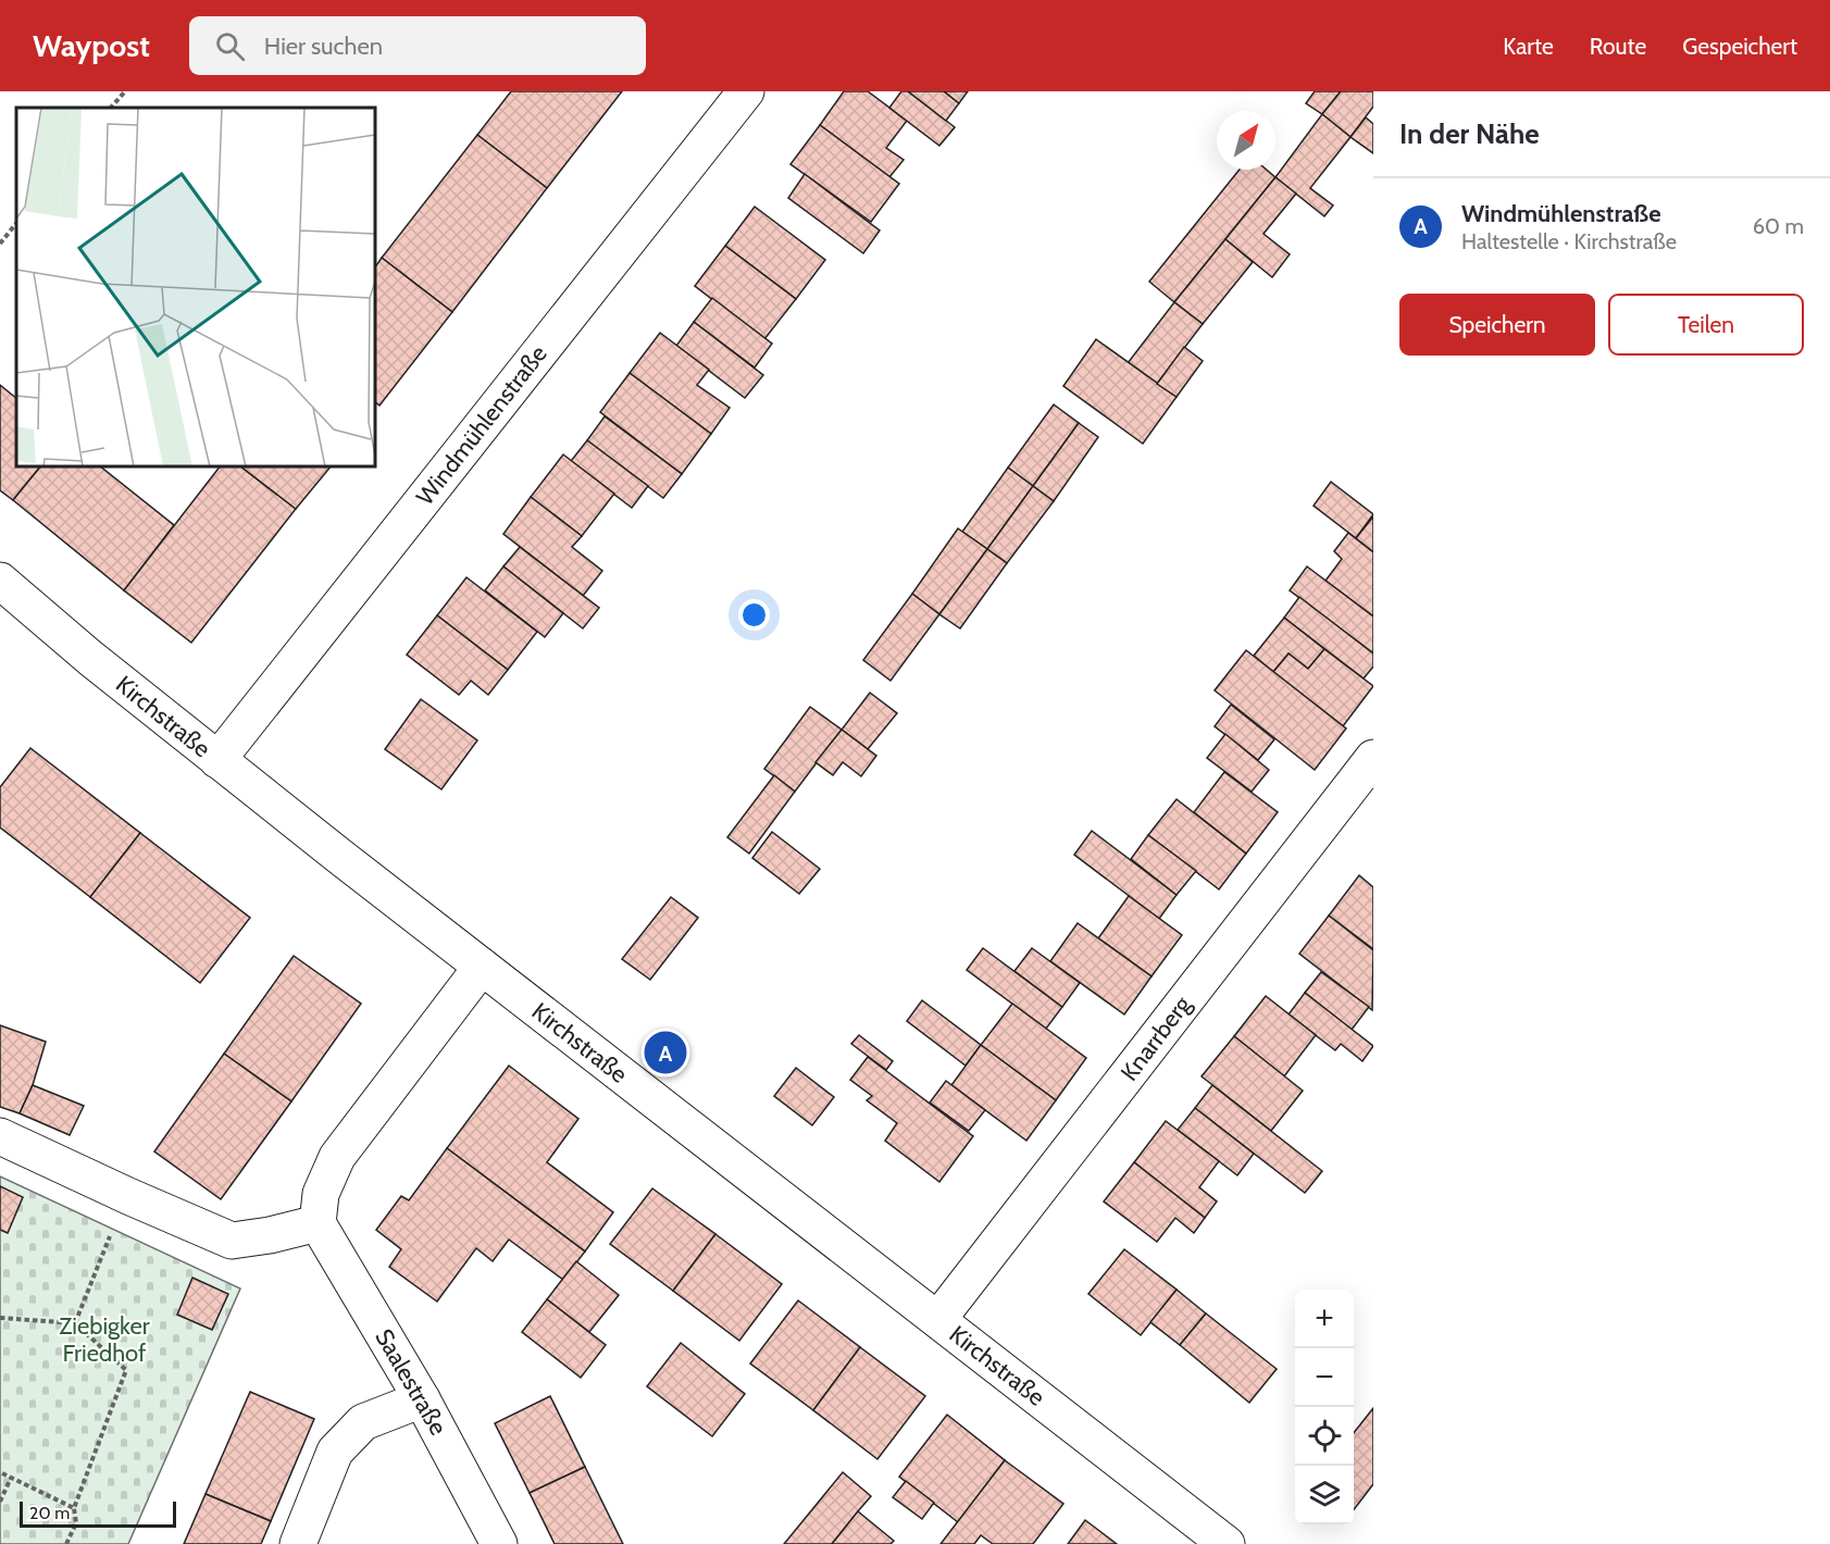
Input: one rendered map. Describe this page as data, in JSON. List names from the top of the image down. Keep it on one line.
{"streets":{"street":["Windmühlenstraße","Kirchstraße","Knarrberg","Saalestraße"]},"crossings":[["Windmühlenstraße","Kirchstraße"],["Kirchstraße","Knarrberg"]],"parks":["Ziebigker Friedhof"],"scale_bar":"20 m","north":"top right","page":{"header":"Waypost","search":"Hier suchen","nav":["Karte","Route","Gespeichert"],"heading":"In der Nähe","list":[{"mark":"A","name":"Windmühlenstraße","note":"Haltestelle · Kirchstraße","value":"60 m"}],"buttons":["Speichern","Teilen"],"pins":"A","map_buttons":["+","−"],"scale":"20 m"}}
